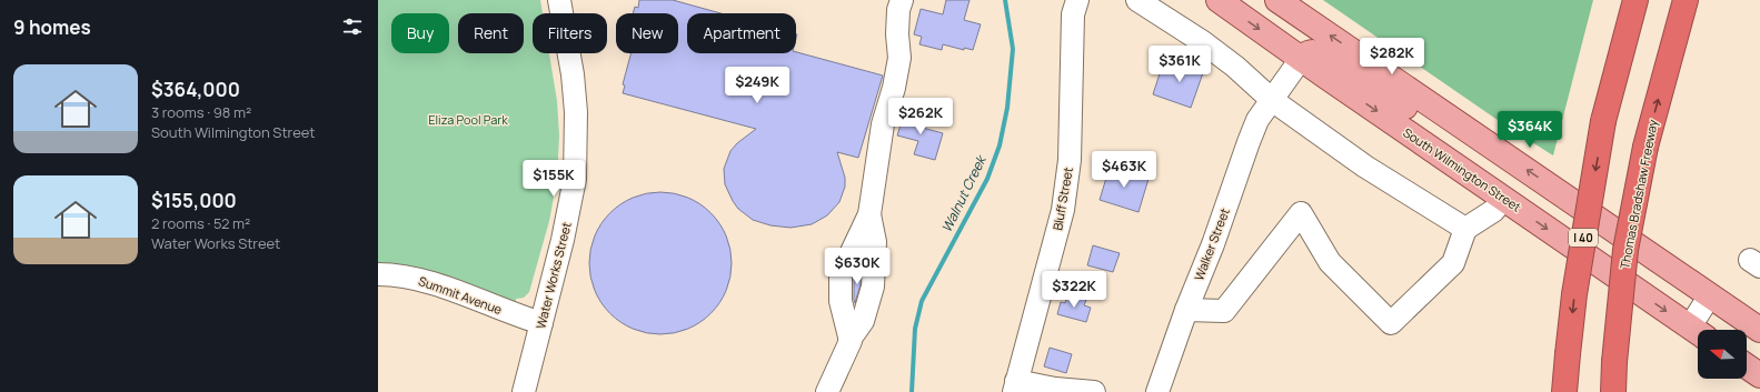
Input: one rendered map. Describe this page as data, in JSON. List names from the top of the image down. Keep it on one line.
{"streets":{"highway":["Thomas Bradshaw Freeway","I 40"],"main road":["South Wilmington Street"],"street":["Bluff Street","Walker Street","Water Works Street","Summit Avenue"]},"crossings":[["South Wilmington Street","Walker Street"],["Water Works Street","Summit Avenue"]],"water":["Walnut Creek"],"parks":["Eliza Pool Park"],"north":"left","page":{"heading":"9 homes","chip":["Buy","Rent","Filters","New","Apartment"],"price":["$282K","$361K","$249K","$262K","$364K","$463K","$155K","$630K","$322K"],"list":[{"name":"$364,000","note":"3 rooms · 98 m² · South Wilmington Street"},{"name":"$155,000","note":"2 rooms · 52 m² · Water Works Street"}]}}
